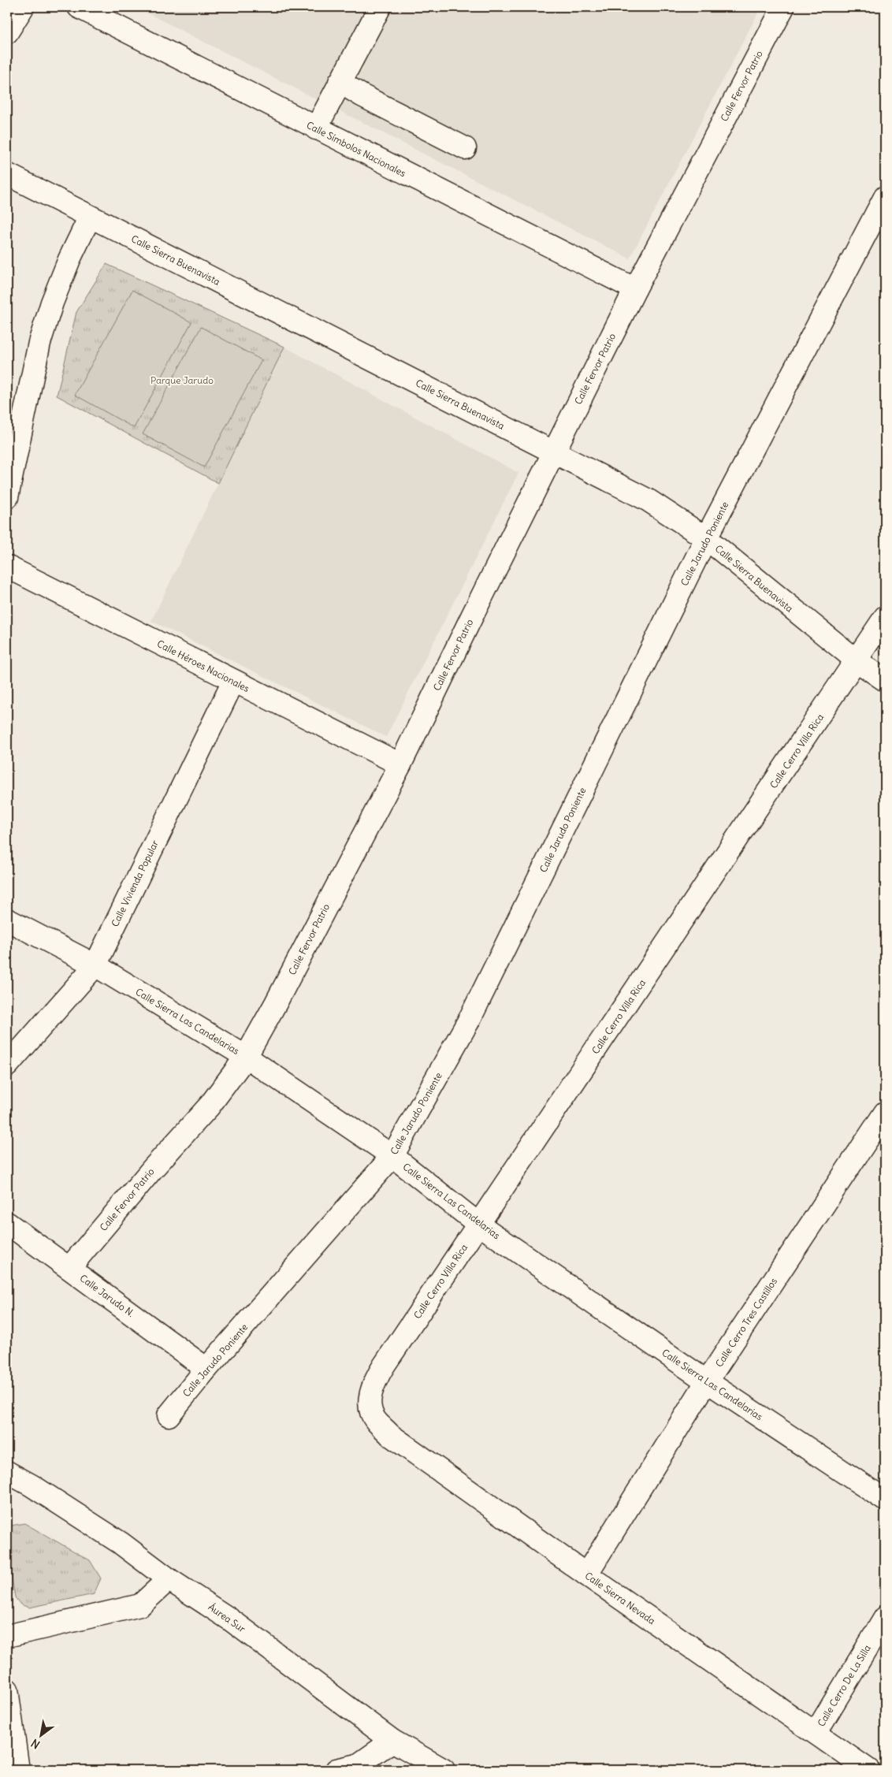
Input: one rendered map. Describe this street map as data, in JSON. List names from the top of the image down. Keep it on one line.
{"streets":{"street":["Calle Fervor Patrio","Calle Símbolos Nacionales","Calle Sierra Buenavista","Calle Jarudo Poniente","Calle Héroes Nacionales","Calle Cerro Villa Rica","Calle Vivienda Popular","Calle Sierra Las Candelarias","Calle Jarudo N.","Calle Cerro Tres Castillos","Calle Sierra Nevada","Áurea Sur","Calle Cerro De La Silla"]},"crossings":[["Calle Fervor Patrio","Calle Símbolos Nacionales"],["Calle Fervor Patrio","Calle Sierra Buenavista"],["Calle Fervor Patrio","Calle Héroes Nacionales"],["Calle Fervor Patrio","Calle Sierra Las Candelarias"],["Calle Fervor Patrio","Calle Jarudo N."],["Calle Sierra Buenavista","Calle Jarudo Poniente"],["Calle Sierra Buenavista","Calle Cerro Villa Rica"],["Calle Jarudo Poniente","Calle Sierra Las Candelarias"],["Calle Jarudo Poniente","Calle Jarudo N."],["Calle Héroes Nacionales","Calle Vivienda Popular"],["Calle Cerro Villa Rica","Calle Sierra Las Candelarias"],["Calle Cerro Villa Rica","Calle Sierra Nevada"],["Calle Vivienda Popular","Calle Sierra Las Candelarias"],["Calle Sierra Las Candelarias","Calle Cerro Tres Castillos"],["Calle Cerro Tres Castillos","Calle Sierra Nevada"],["Calle Sierra Nevada","Calle Cerro De La Silla"]],"parks":["Parque Jarudo"],"north":"bottom left"}
